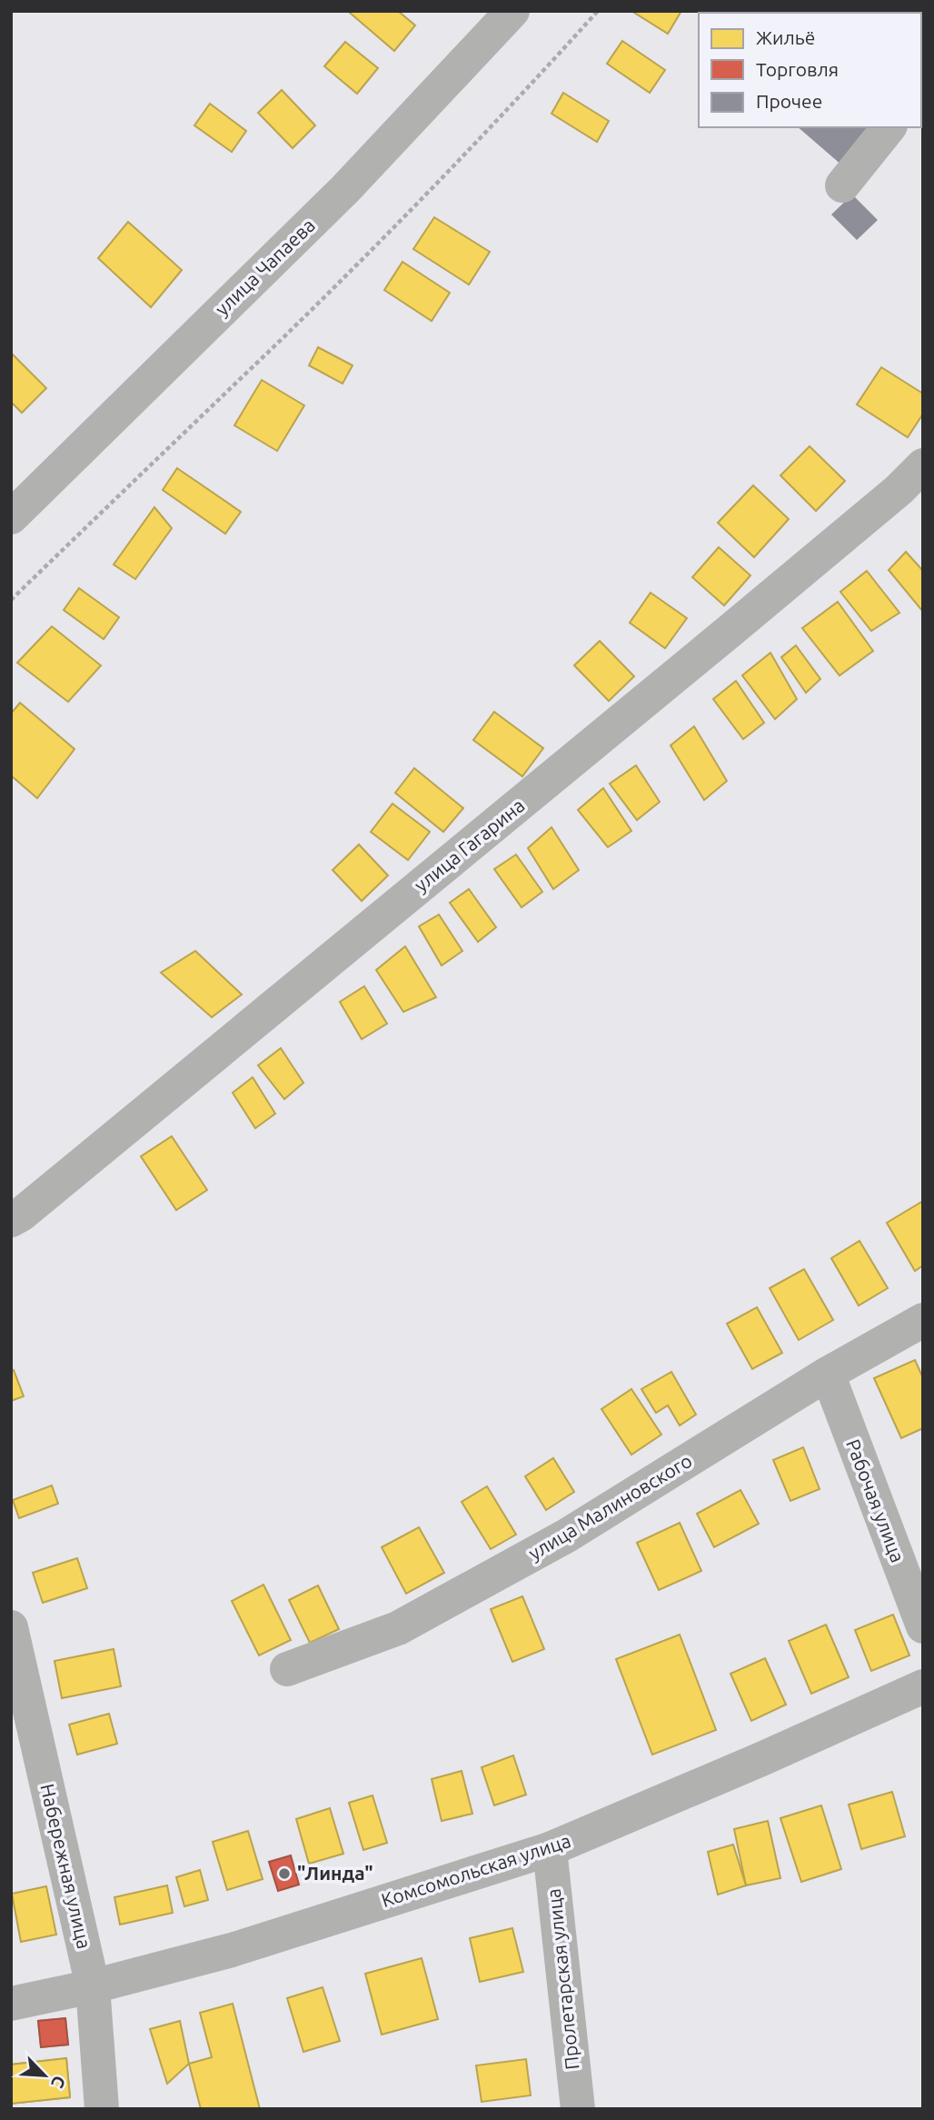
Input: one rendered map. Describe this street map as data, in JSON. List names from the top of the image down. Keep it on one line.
{"streets":{"street":["улица Чапаева","улица Гагарина","Рабочая улица","улица Малиновского","Набережная улица","Комсомольская улица","Пролетарская улица"]},"crossings":[["Рабочая улица","улица Малиновского"],["Набережная улица","Комсомольская улица"],["Комсомольская улица","Пролетарская улица"]],"places":["\"Линда\""],"legend":["Жильё","Торговля","Прочее"],"north":"bottom right"}
